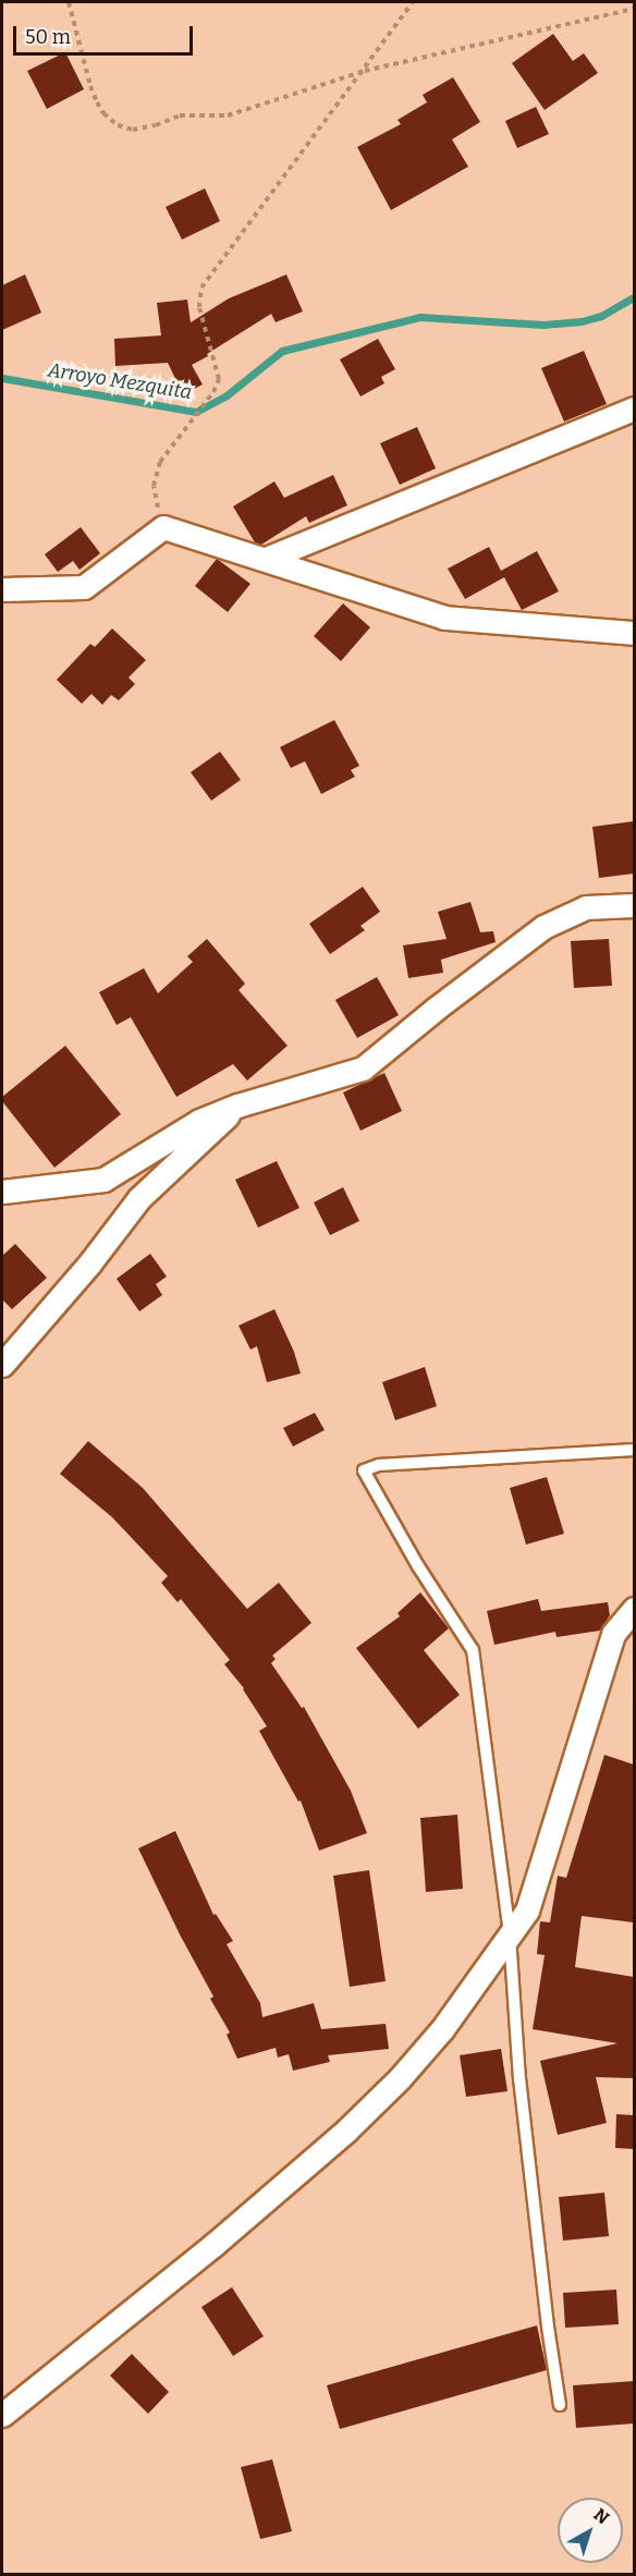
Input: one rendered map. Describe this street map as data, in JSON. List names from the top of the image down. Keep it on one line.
{"water":["Arroyo Mezquita"],"scale_bar":"50 m","north":"top right"}
